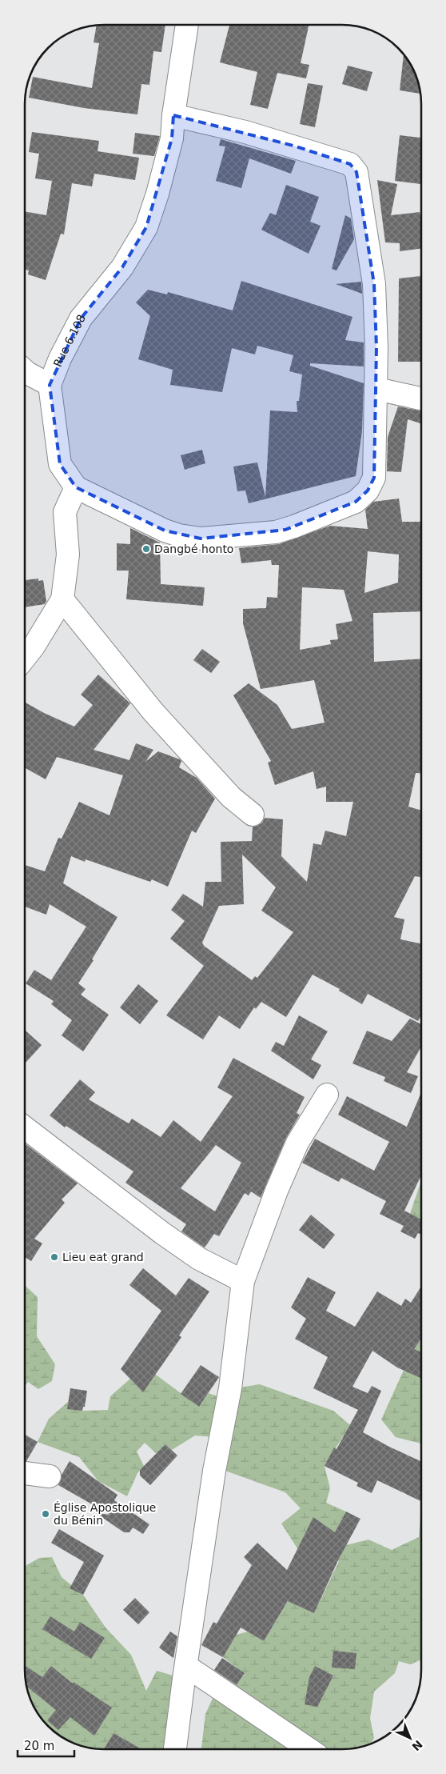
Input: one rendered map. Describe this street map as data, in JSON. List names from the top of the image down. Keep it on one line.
{"streets":{"street":["Rue 6.108"]},"places":["Dangbé honto","Lieu eat grand","Église Apostolique du Bénin"],"scale_bar":"20 m","north":"bottom right"}
